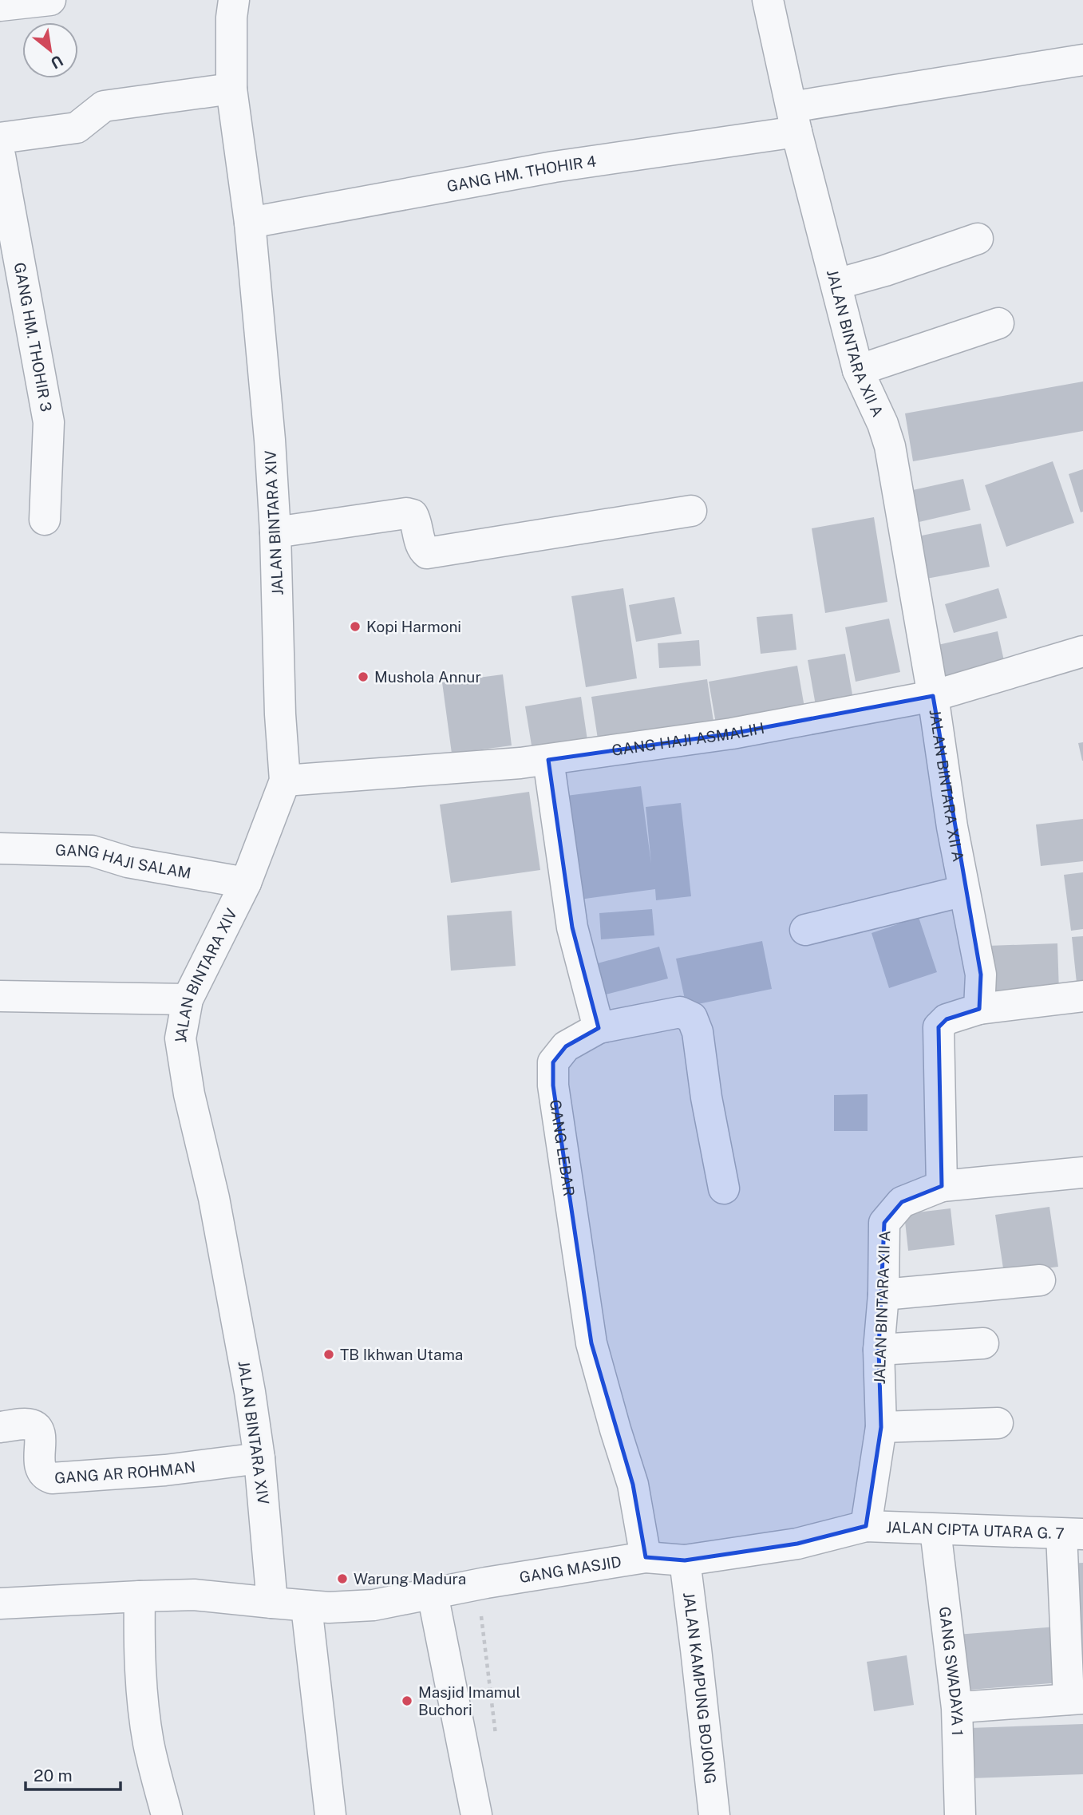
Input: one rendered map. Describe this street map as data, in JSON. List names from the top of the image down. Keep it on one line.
{"streets":{"street":["GANG HM. THOHIR 4","GANG HM. THOHIR 3","JALAN BINTARA XII A","JALAN BINTARA XIV","GANG HAJI ASMALIH","GANG HAJI SALAM","GANG LEBAR","GANG AR ROHMAN","JALAN CIPTA UTARA G. 7","GANG MASJID","GANG SWADAYA 1","JALAN KAMPUNG BOJONG"]},"crossings":[["GANG HM. THOHIR 4","JALAN BINTARA XII A"],["GANG HM. THOHIR 4","JALAN BINTARA XIV"],["JALAN BINTARA XII A","GANG HAJI ASMALIH"],["JALAN BINTARA XII A","JALAN CIPTA UTARA G. 7"],["JALAN BINTARA XII A","GANG MASJID"],["JALAN BINTARA XIV","GANG HAJI ASMALIH"],["JALAN BINTARA XIV","GANG HAJI SALAM"],["JALAN BINTARA XIV","GANG AR ROHMAN"],["JALAN BINTARA XIV","GANG MASJID"],["GANG LEBAR","GANG MASJID"],["JALAN CIPTA UTARA G. 7","GANG MASJID"],["JALAN CIPTA UTARA G. 7","GANG SWADAYA 1"],["GANG MASJID","JALAN KAMPUNG BOJONG"]],"places":["Kopi Harmoni","Mushola Annur","TB Ikhwan Utama","Warung Madura","Masjid Imamul Buchori"],"scale_bar":"20 m","north":"bottom right"}
